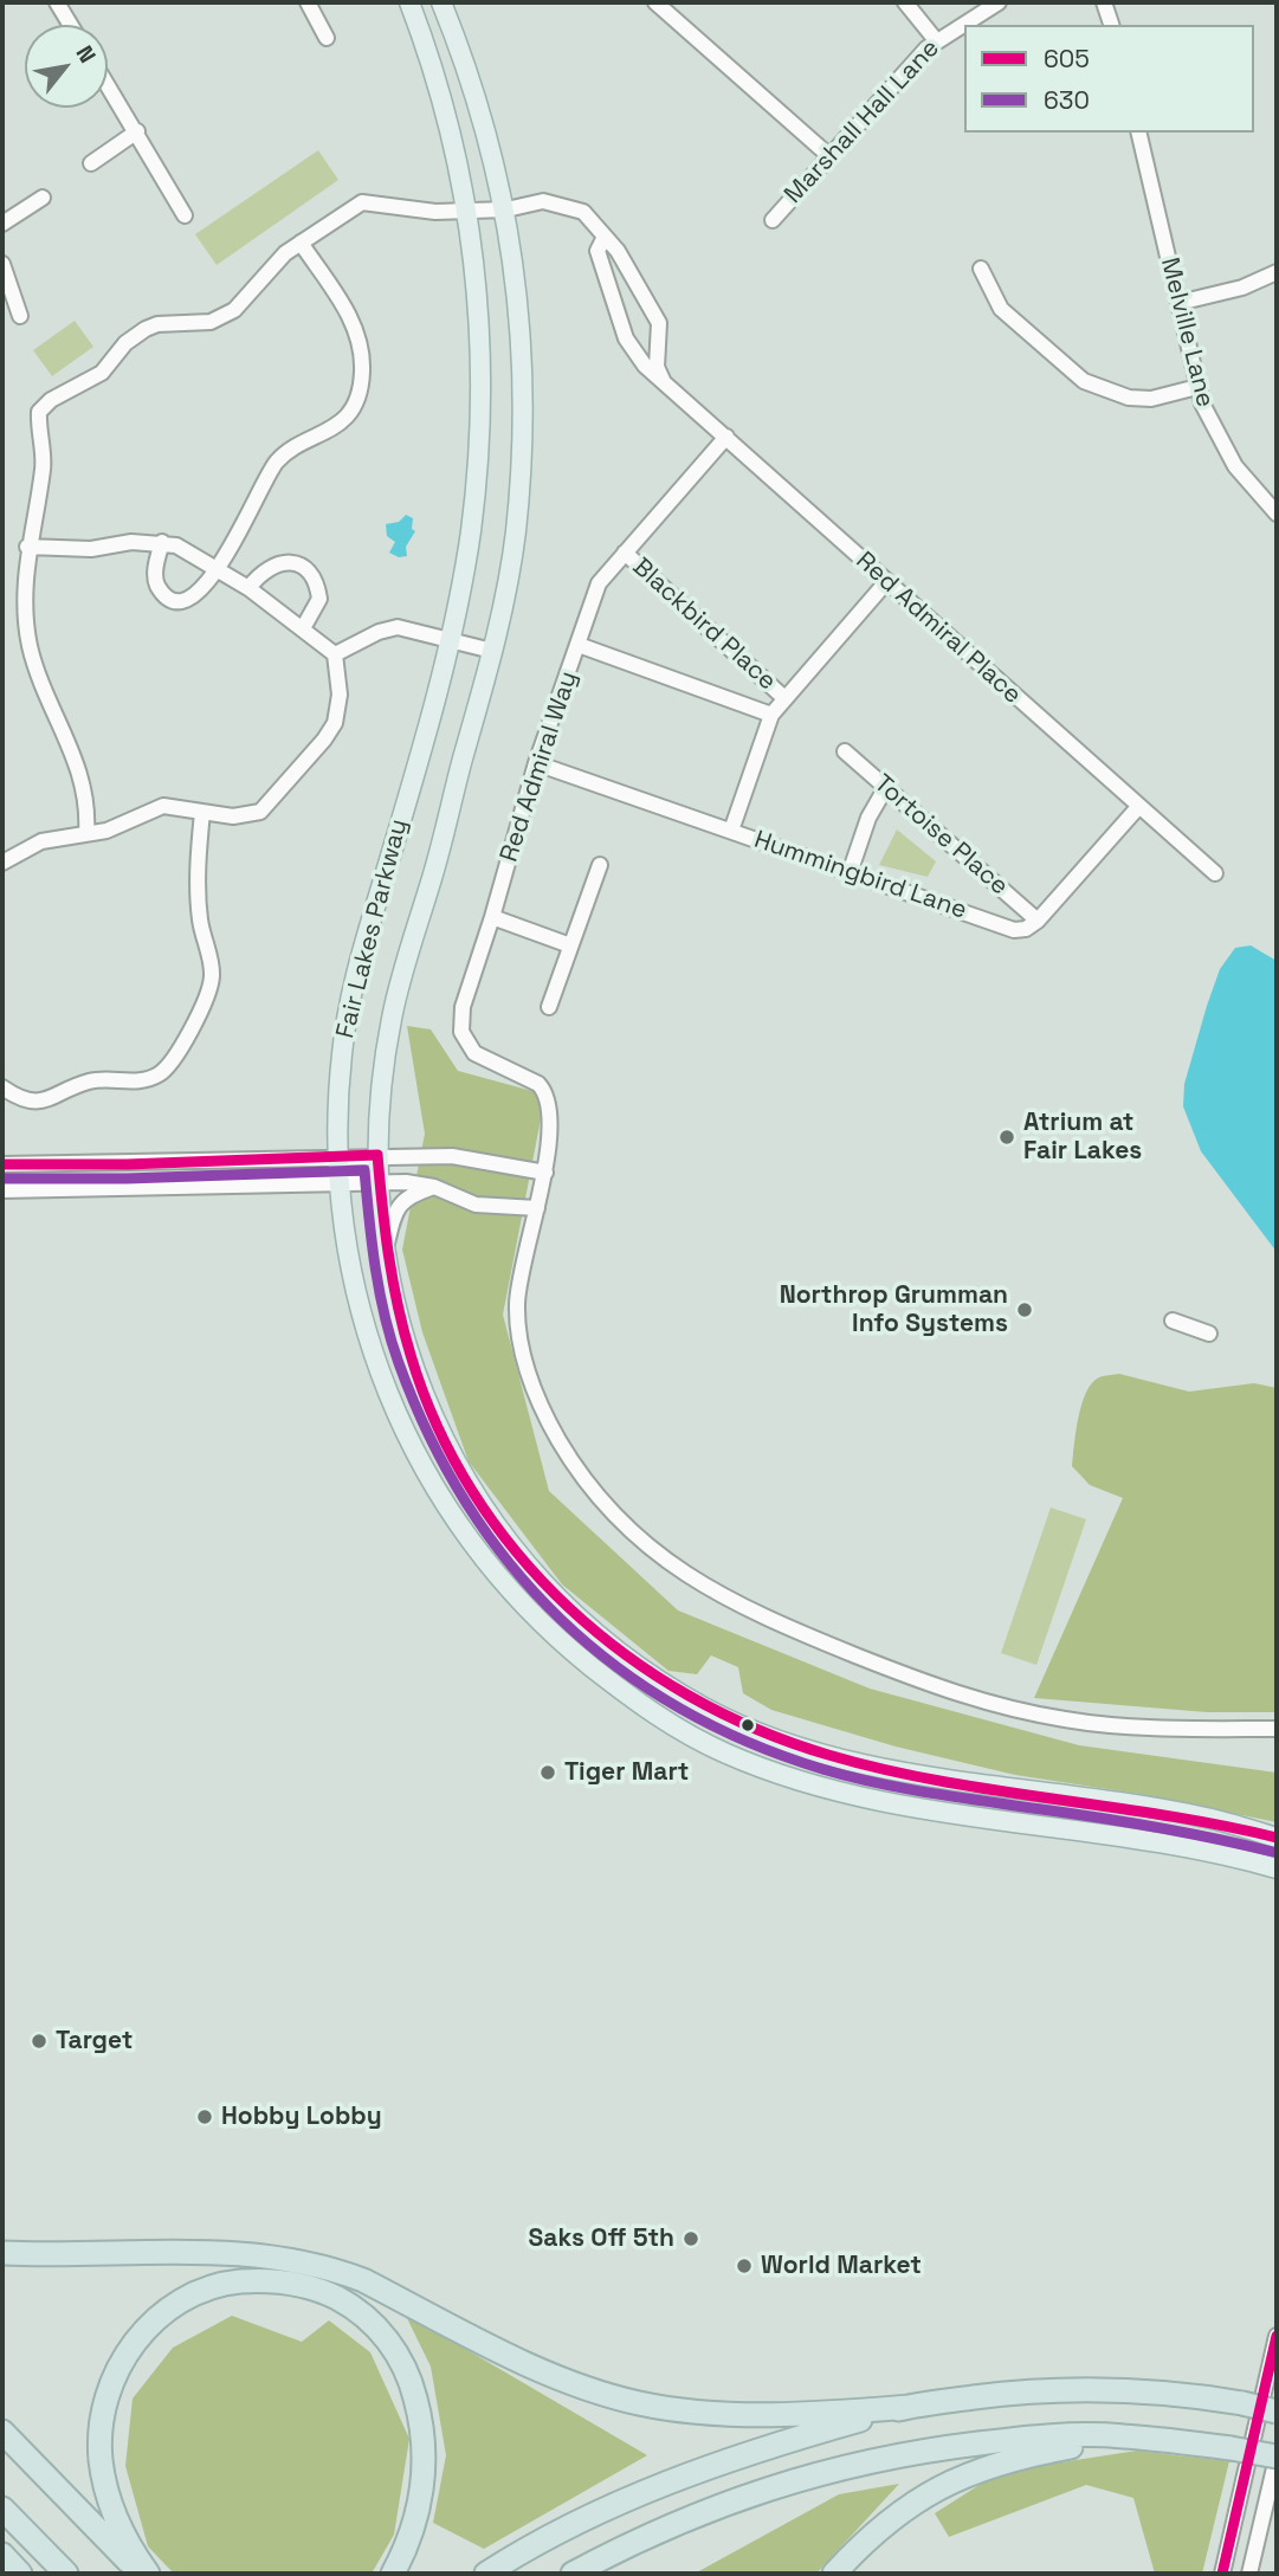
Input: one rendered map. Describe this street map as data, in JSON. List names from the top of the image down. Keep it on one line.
{"streets":{"main road":["Fair Lakes Parkway"],"street":["Marshall Hall Lane","Melville Lane","Blackbird Place","Red Admiral Place","Red Admiral Way","Tortoise Place","Hummingbird Lane"]},"crossings":[["Blackbird Place","Red Admiral Way"],["Red Admiral Place","Red Admiral Way"],["Red Admiral Way","Hummingbird Lane"],["Tortoise Place","Hummingbird Lane"]],"places":["Atrium at Fair Lakes","Northrop Grumman Info Systems","Tiger Mart","Target","Hobby Lobby","Saks Off 5th","World Market"],"lines":["transit line 605","transit line 630"],"legend":["605","630"],"north":"top right"}
